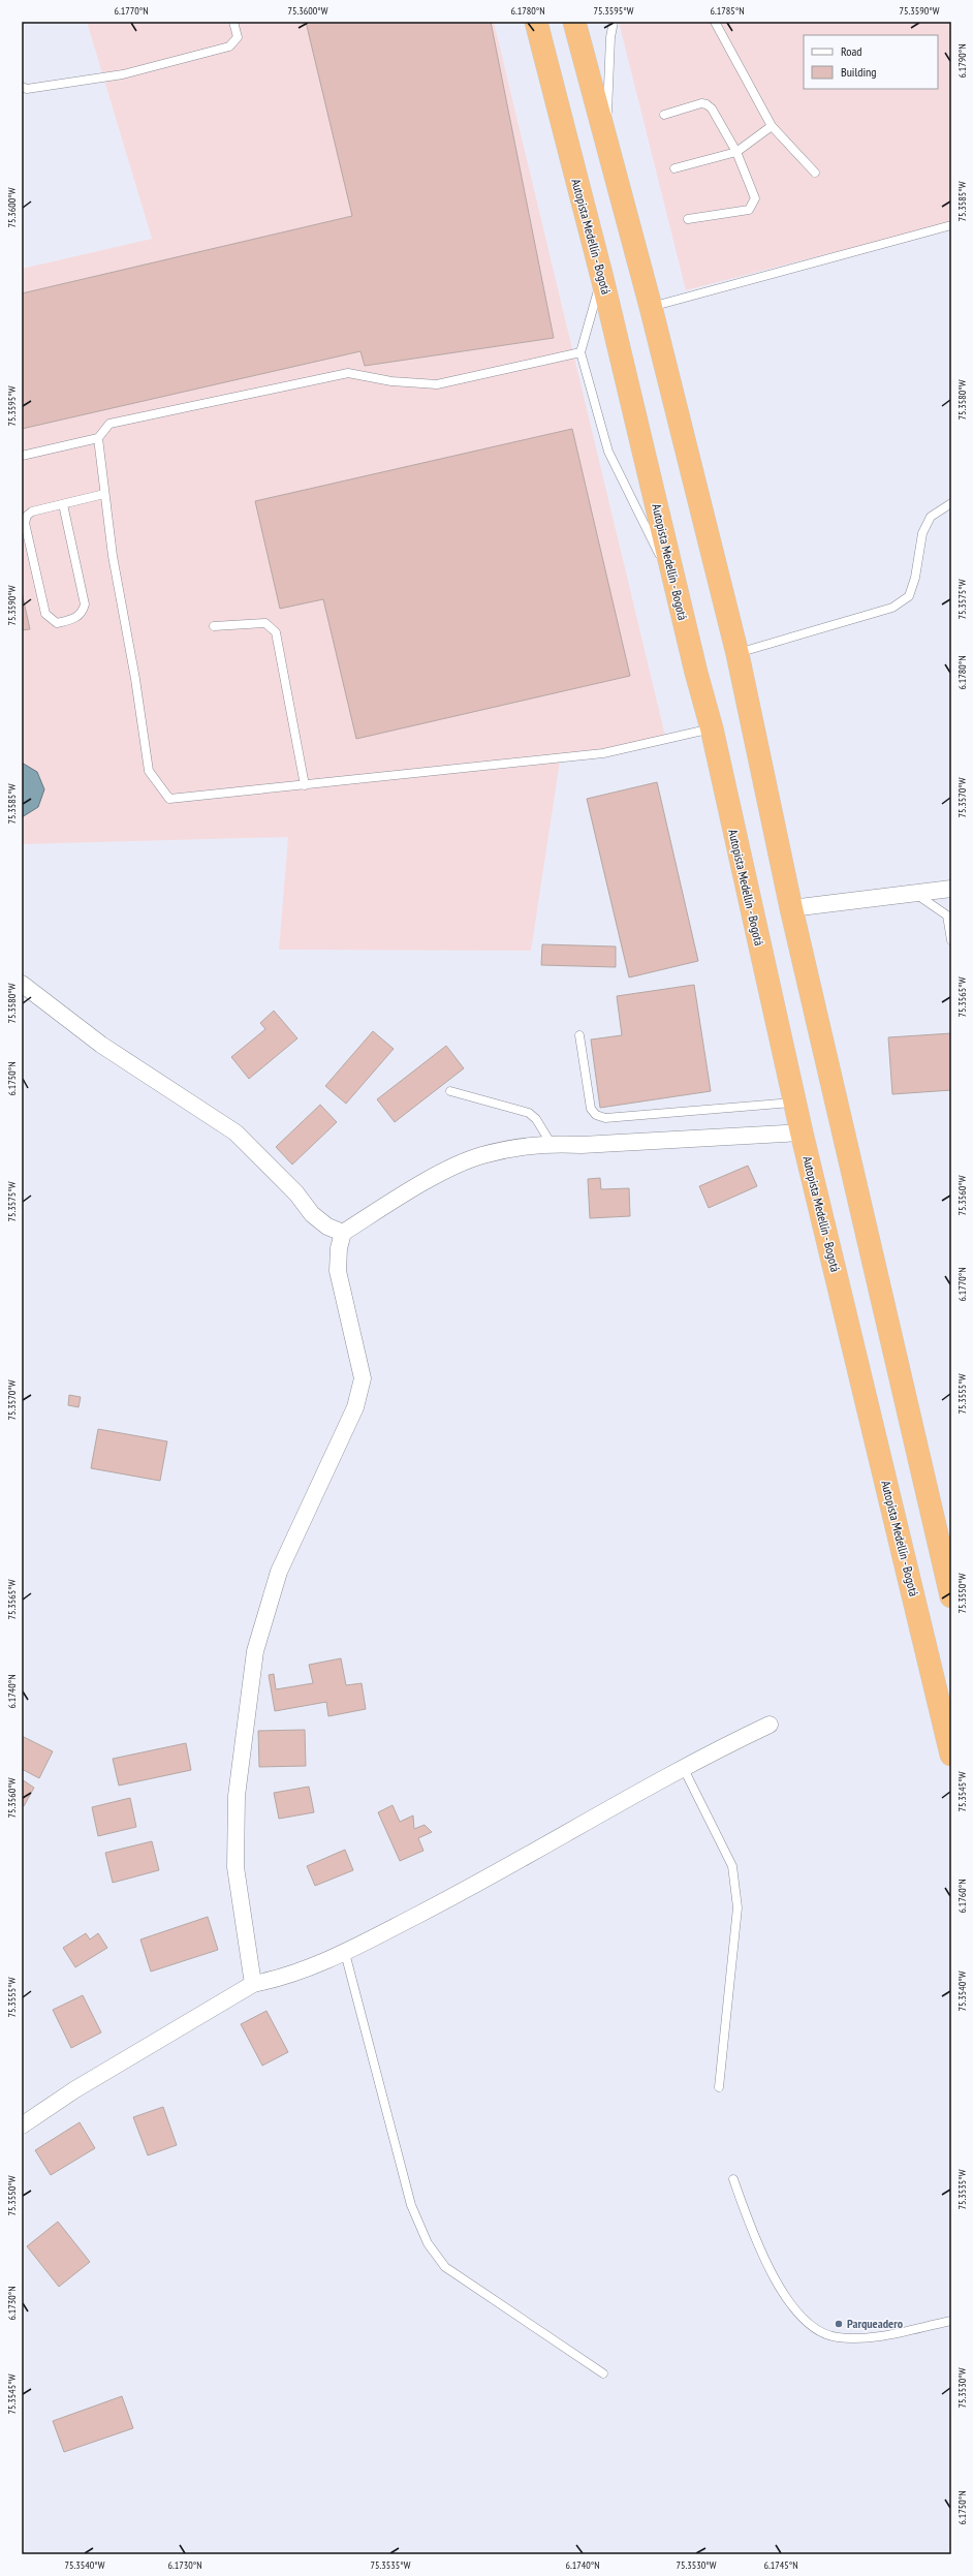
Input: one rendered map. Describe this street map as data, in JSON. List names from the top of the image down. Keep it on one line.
{"streets":{"highway":["Autopista Medellín - Bogotá"]},"places":["Parqueadero"],"legend":["Road","Building"],"coordinates":["6.1770°N","75.3600°W","6.1780°N","75.3595°W","6.1785°N","75.3590°W","6.1790°N","75.3585°W","75.3580°W","75.3575°W","75.3570°W","75.3565°W","6.1750°N","75.3560°W","75.3555°W","75.3550°W","6.1740°N","75.3545°W","6.1760°N","75.3540°W","75.3535°W","6.1730°N","75.3530°W","6.1745°N"]}
